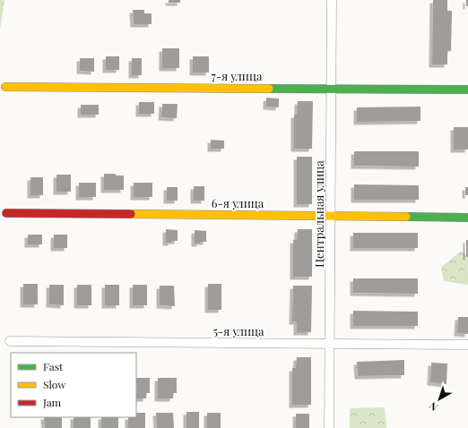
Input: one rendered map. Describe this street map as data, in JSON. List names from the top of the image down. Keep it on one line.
{"streets":{"street":["7-я улица","6-я улица","Центральная улица","5-я улица"]},"crossings":[["7-я улица","Центральная улица"],["6-я улица","Центральная улица"],["Центральная улица","5-я улица"]],"legend":["Fast","Slow","Jam"],"north":"bottom left"}
